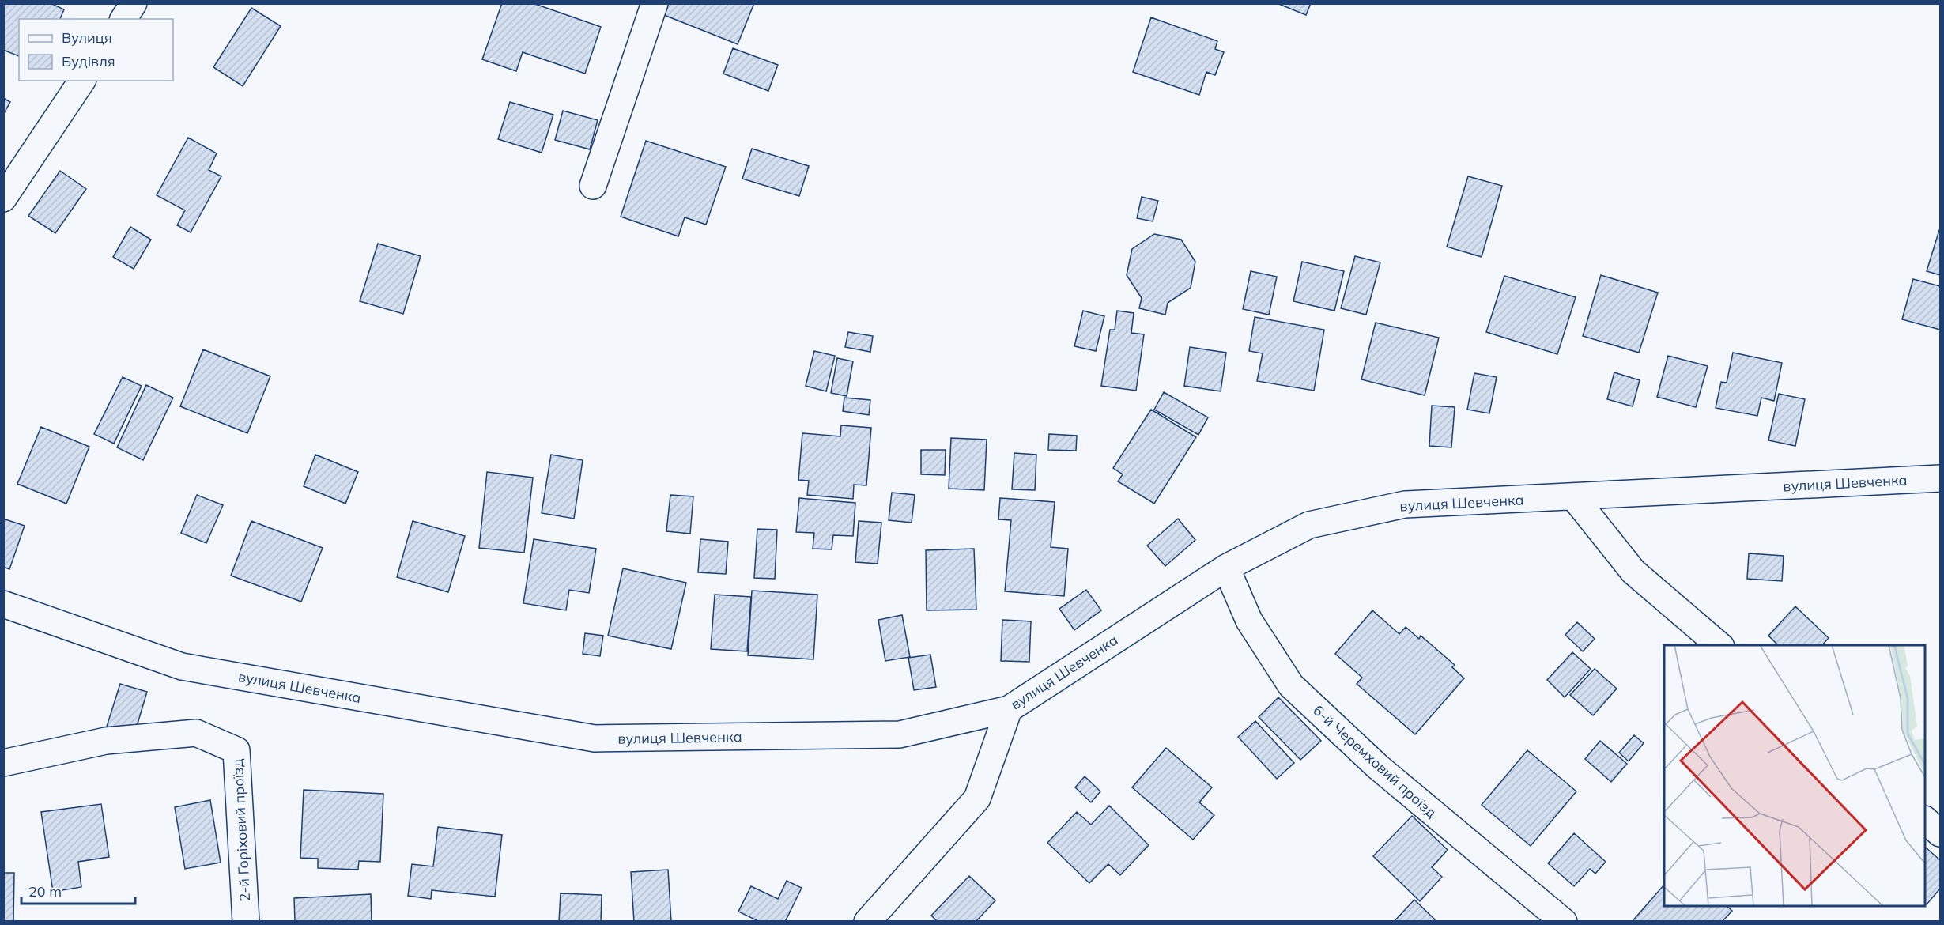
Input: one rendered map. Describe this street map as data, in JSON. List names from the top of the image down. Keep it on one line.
{"streets":{"street":["вулиця Шевченка","6-й Черемховий проїзд","2-й Горіховий проїзд"]},"crossings":[["вулиця Шевченка","6-й Черемховий проїзд"]],"legend":["Вулиця","Будівля"],"scale_bar":"20 m"}
